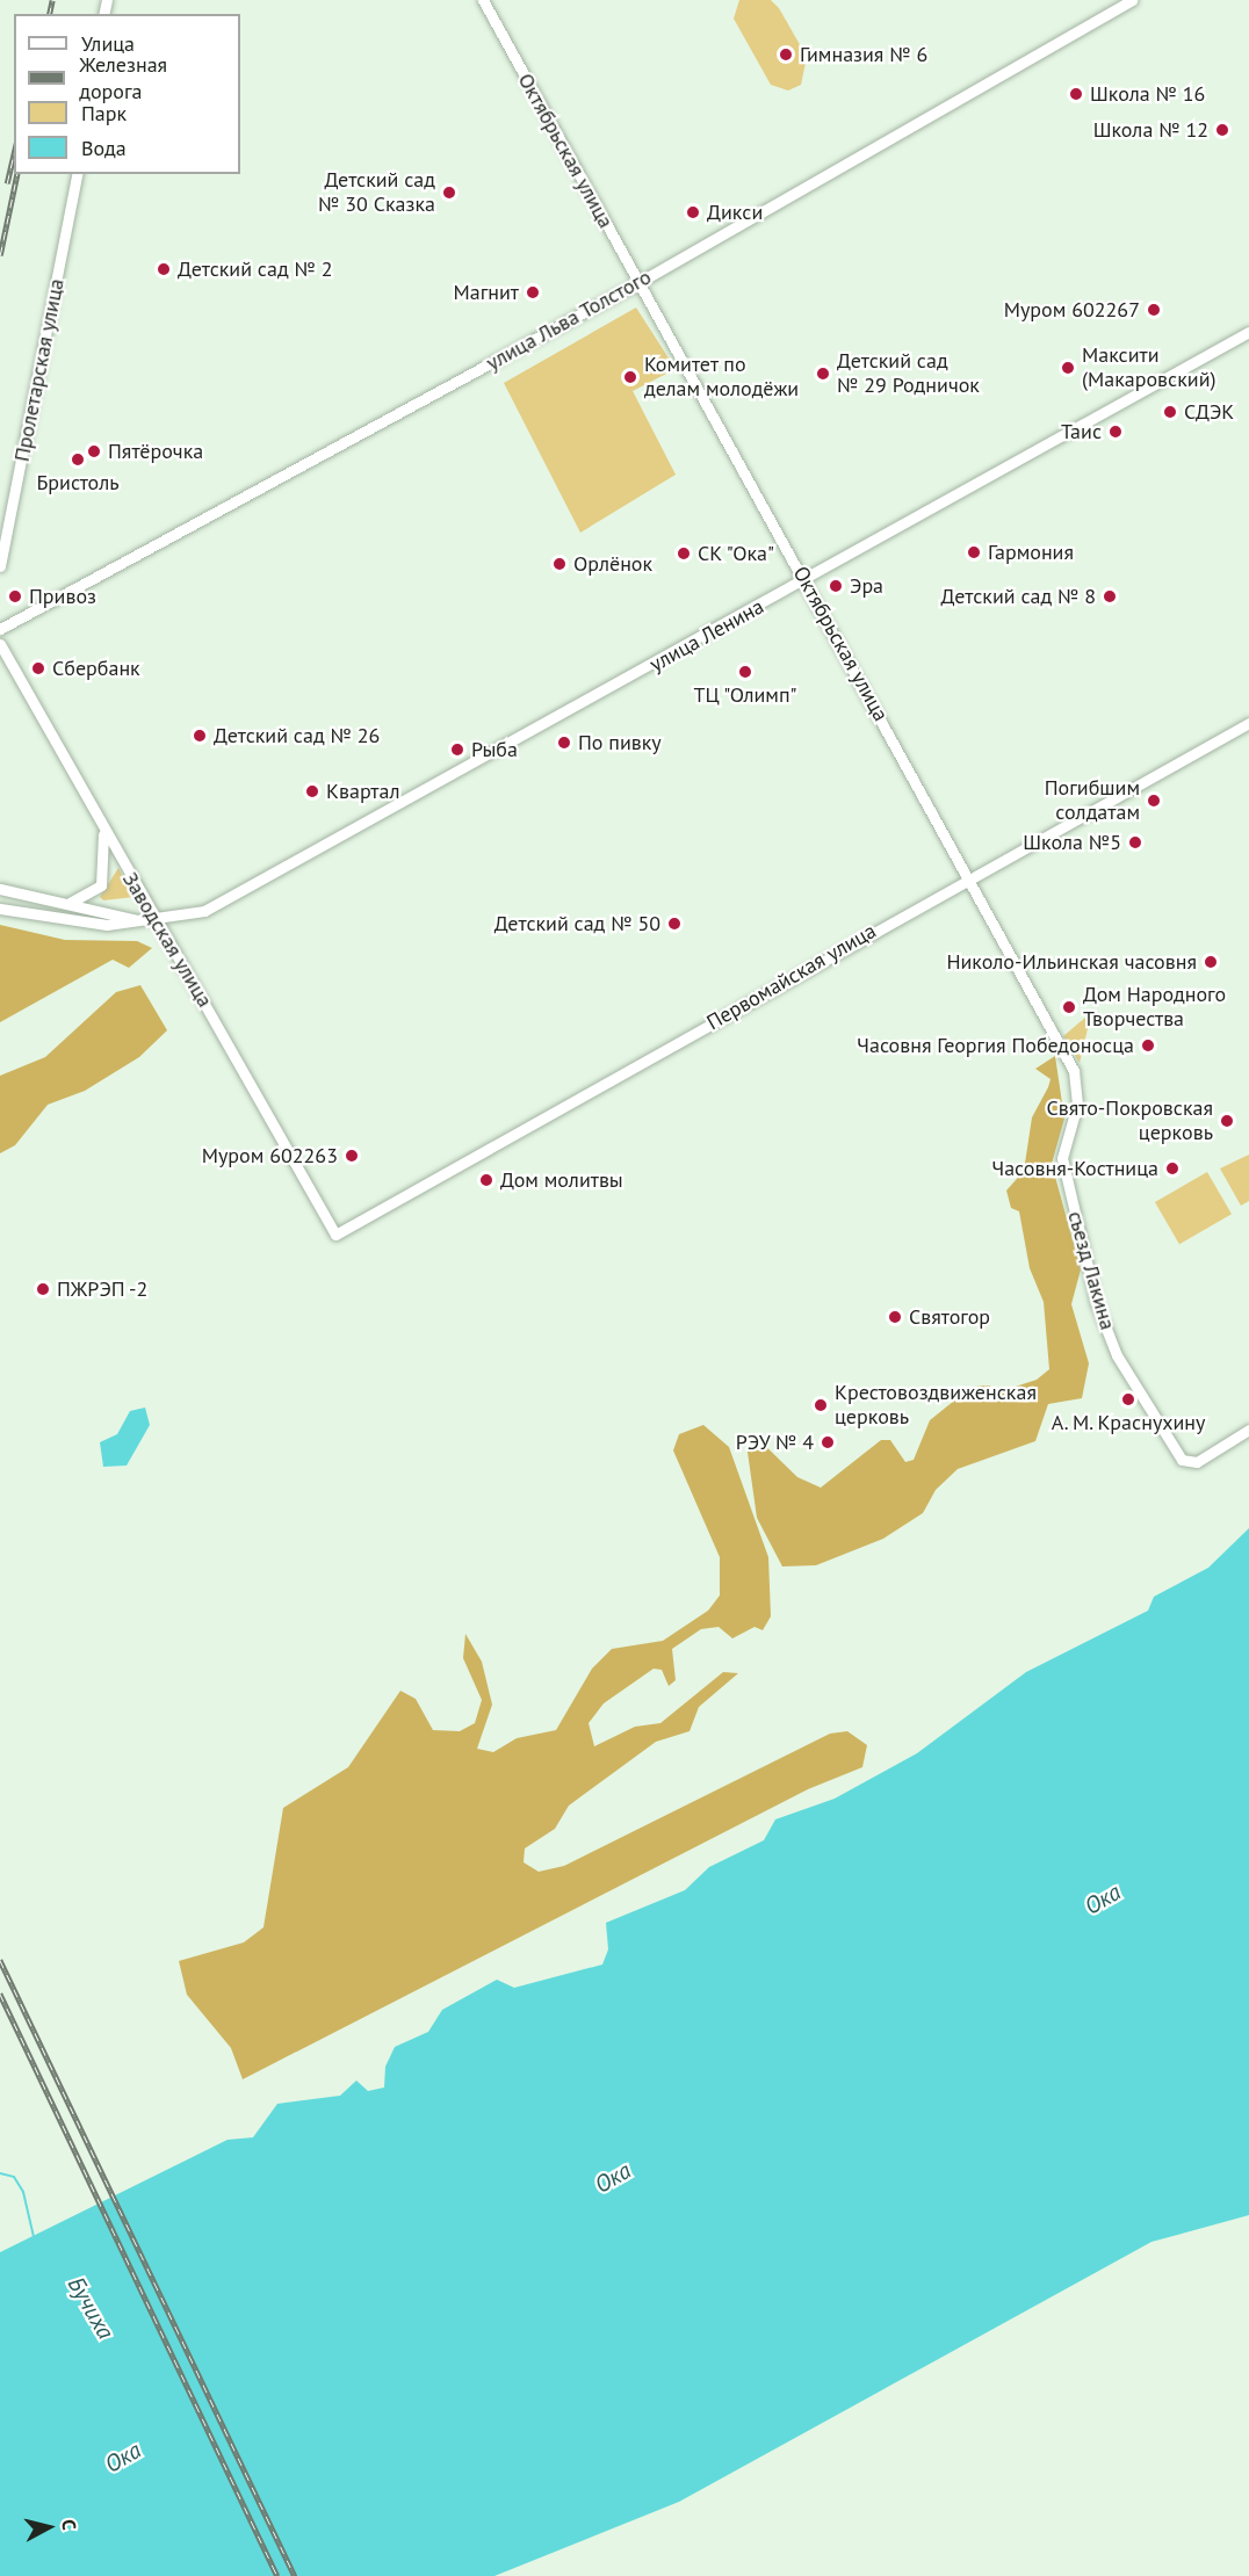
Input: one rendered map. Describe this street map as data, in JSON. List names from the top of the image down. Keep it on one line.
{"streets":{"street":["Октябрьская улица","улица Льва Толстого","Пролетарская улица","улица Ленина","Заводская улица","Первомайская улица","съезд Лакина"]},"crossings":[["Октябрьская улица","улица Льва Толстого"],["Октябрьская улица","улица Ленина"],["Октябрьская улица","Первомайская улица"],["Октябрьская улица","съезд Лакина"],["улица Ленина","Заводская улица"],["Заводская улица","Первомайская улица"]],"water":["Ока","Бучиха"],"places":["Гимназия № 6","Школа № 16","Школа № 12","Детский сад № 30 Сказка","Дикси","Детский сад № 2","Магнит","Муром 602267","Максити (Макаровский)","Детский сад № 29 Родничок","Комитет по делам молодёжи","СДЭК","Таис","Пятёрочка","Бристоль","Гармония","СК \"Ока\"","Орлёнок","Эра","Привоз","Детский сад № 8","Сбербанк","ТЦ \"Олимп\"","Детский сад № 26","По пивку","Рыба","Квартал","Погибшим солдатам","Школа №5","Детский сад № 50","Николо-Ильинская часовня","Дом Народного Творчества","Часовня Георгия Победоносца","Свято-Покровская церковь","Муром 602263","Часовня-Костница","Дом молитвы","ПЖРЭП -2","Святогор","А. М. Краснухину","Крестовоздвиженская церковь","РЭУ № 4"],"legend":["Улица","Железная дорога","Парк","Вода"],"north":"right"}
